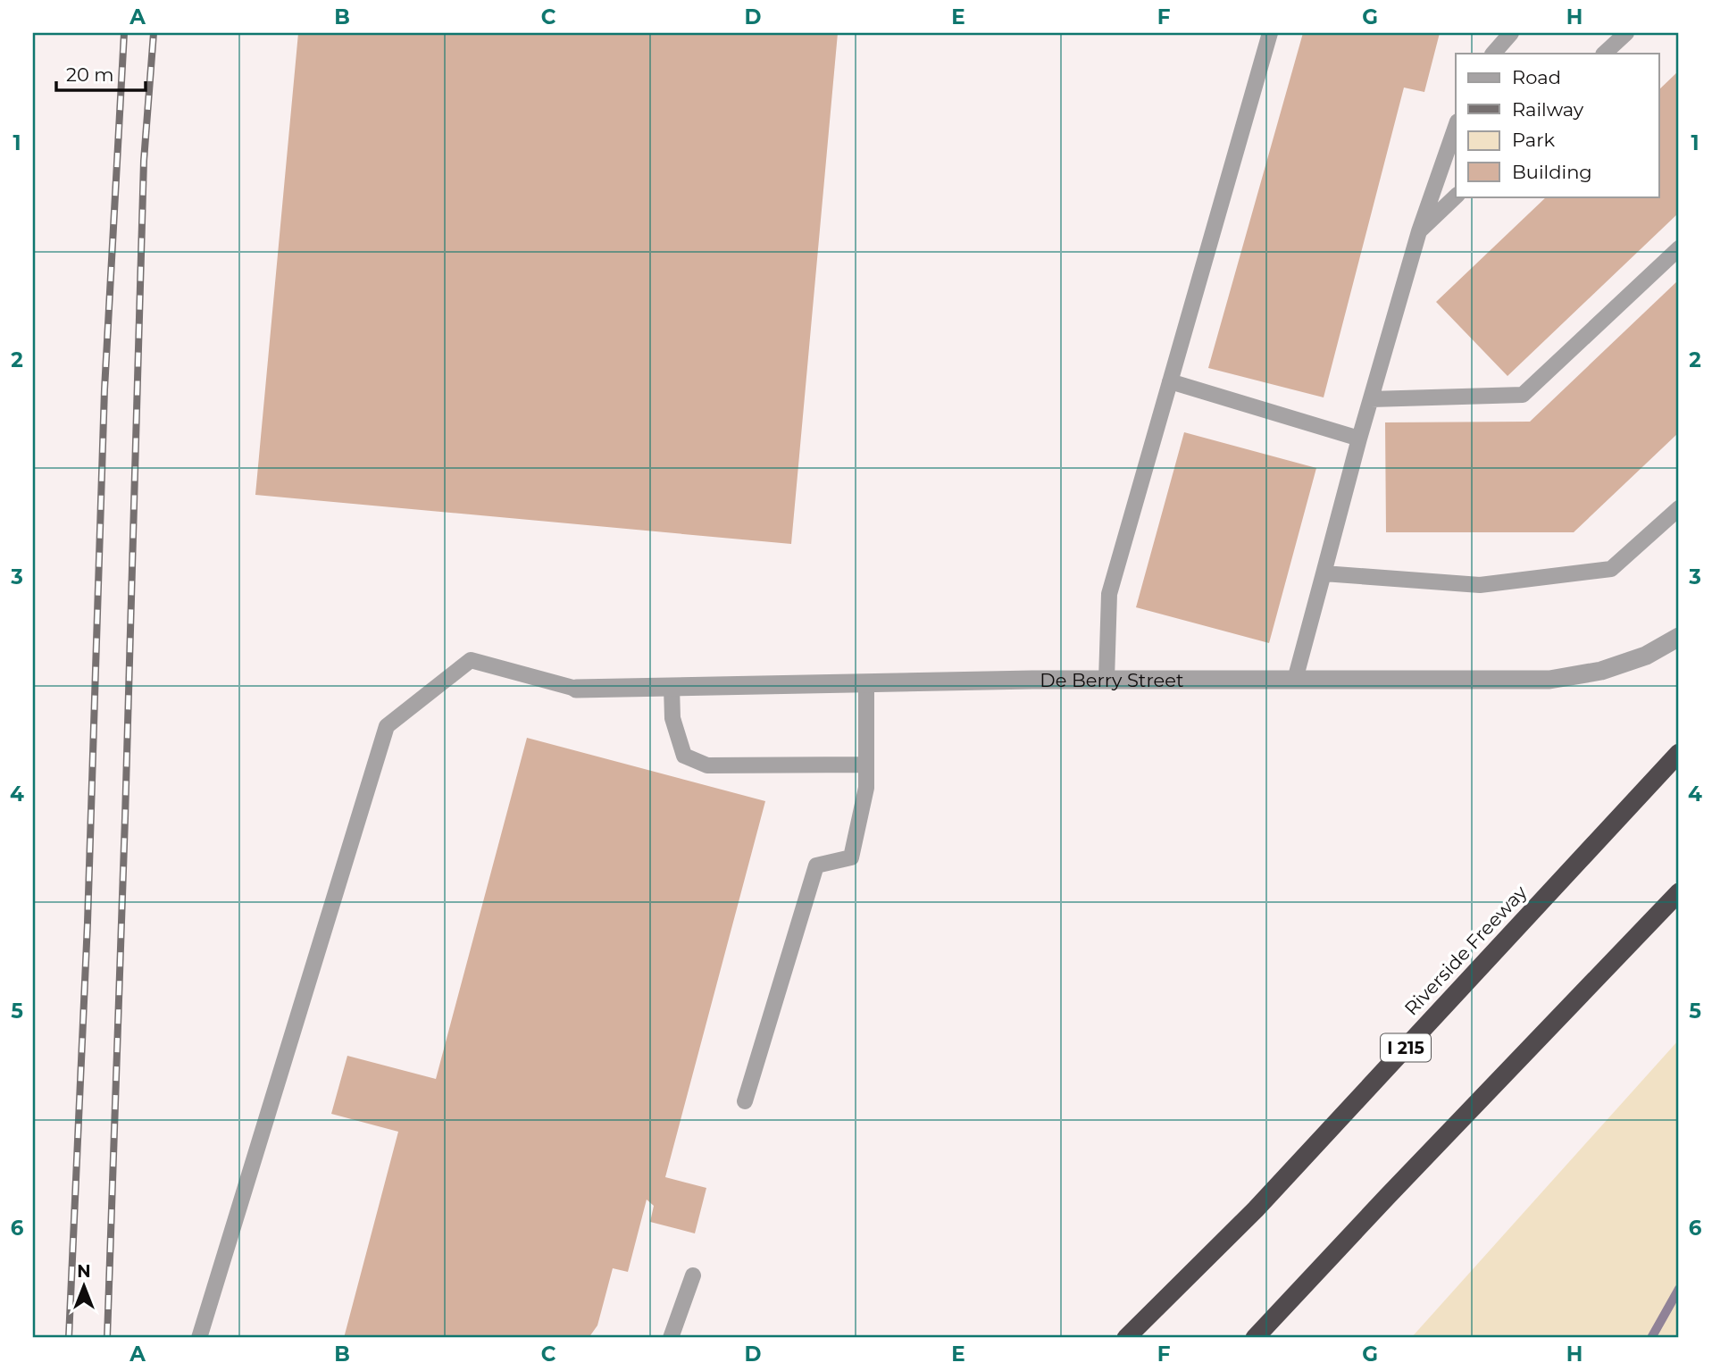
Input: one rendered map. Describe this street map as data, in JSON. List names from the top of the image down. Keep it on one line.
{"streets":{"highway":["Riverside Freeway","I 215"],"street":["De Berry Street"]},"legend":["Road","Railway","Park","Building"],"scale_bar":"20 m","north":"top","grid":{"columns":["A","B","C","D","E","F","G","H"],"rows":["1","2","3","4","5","6"]}}
